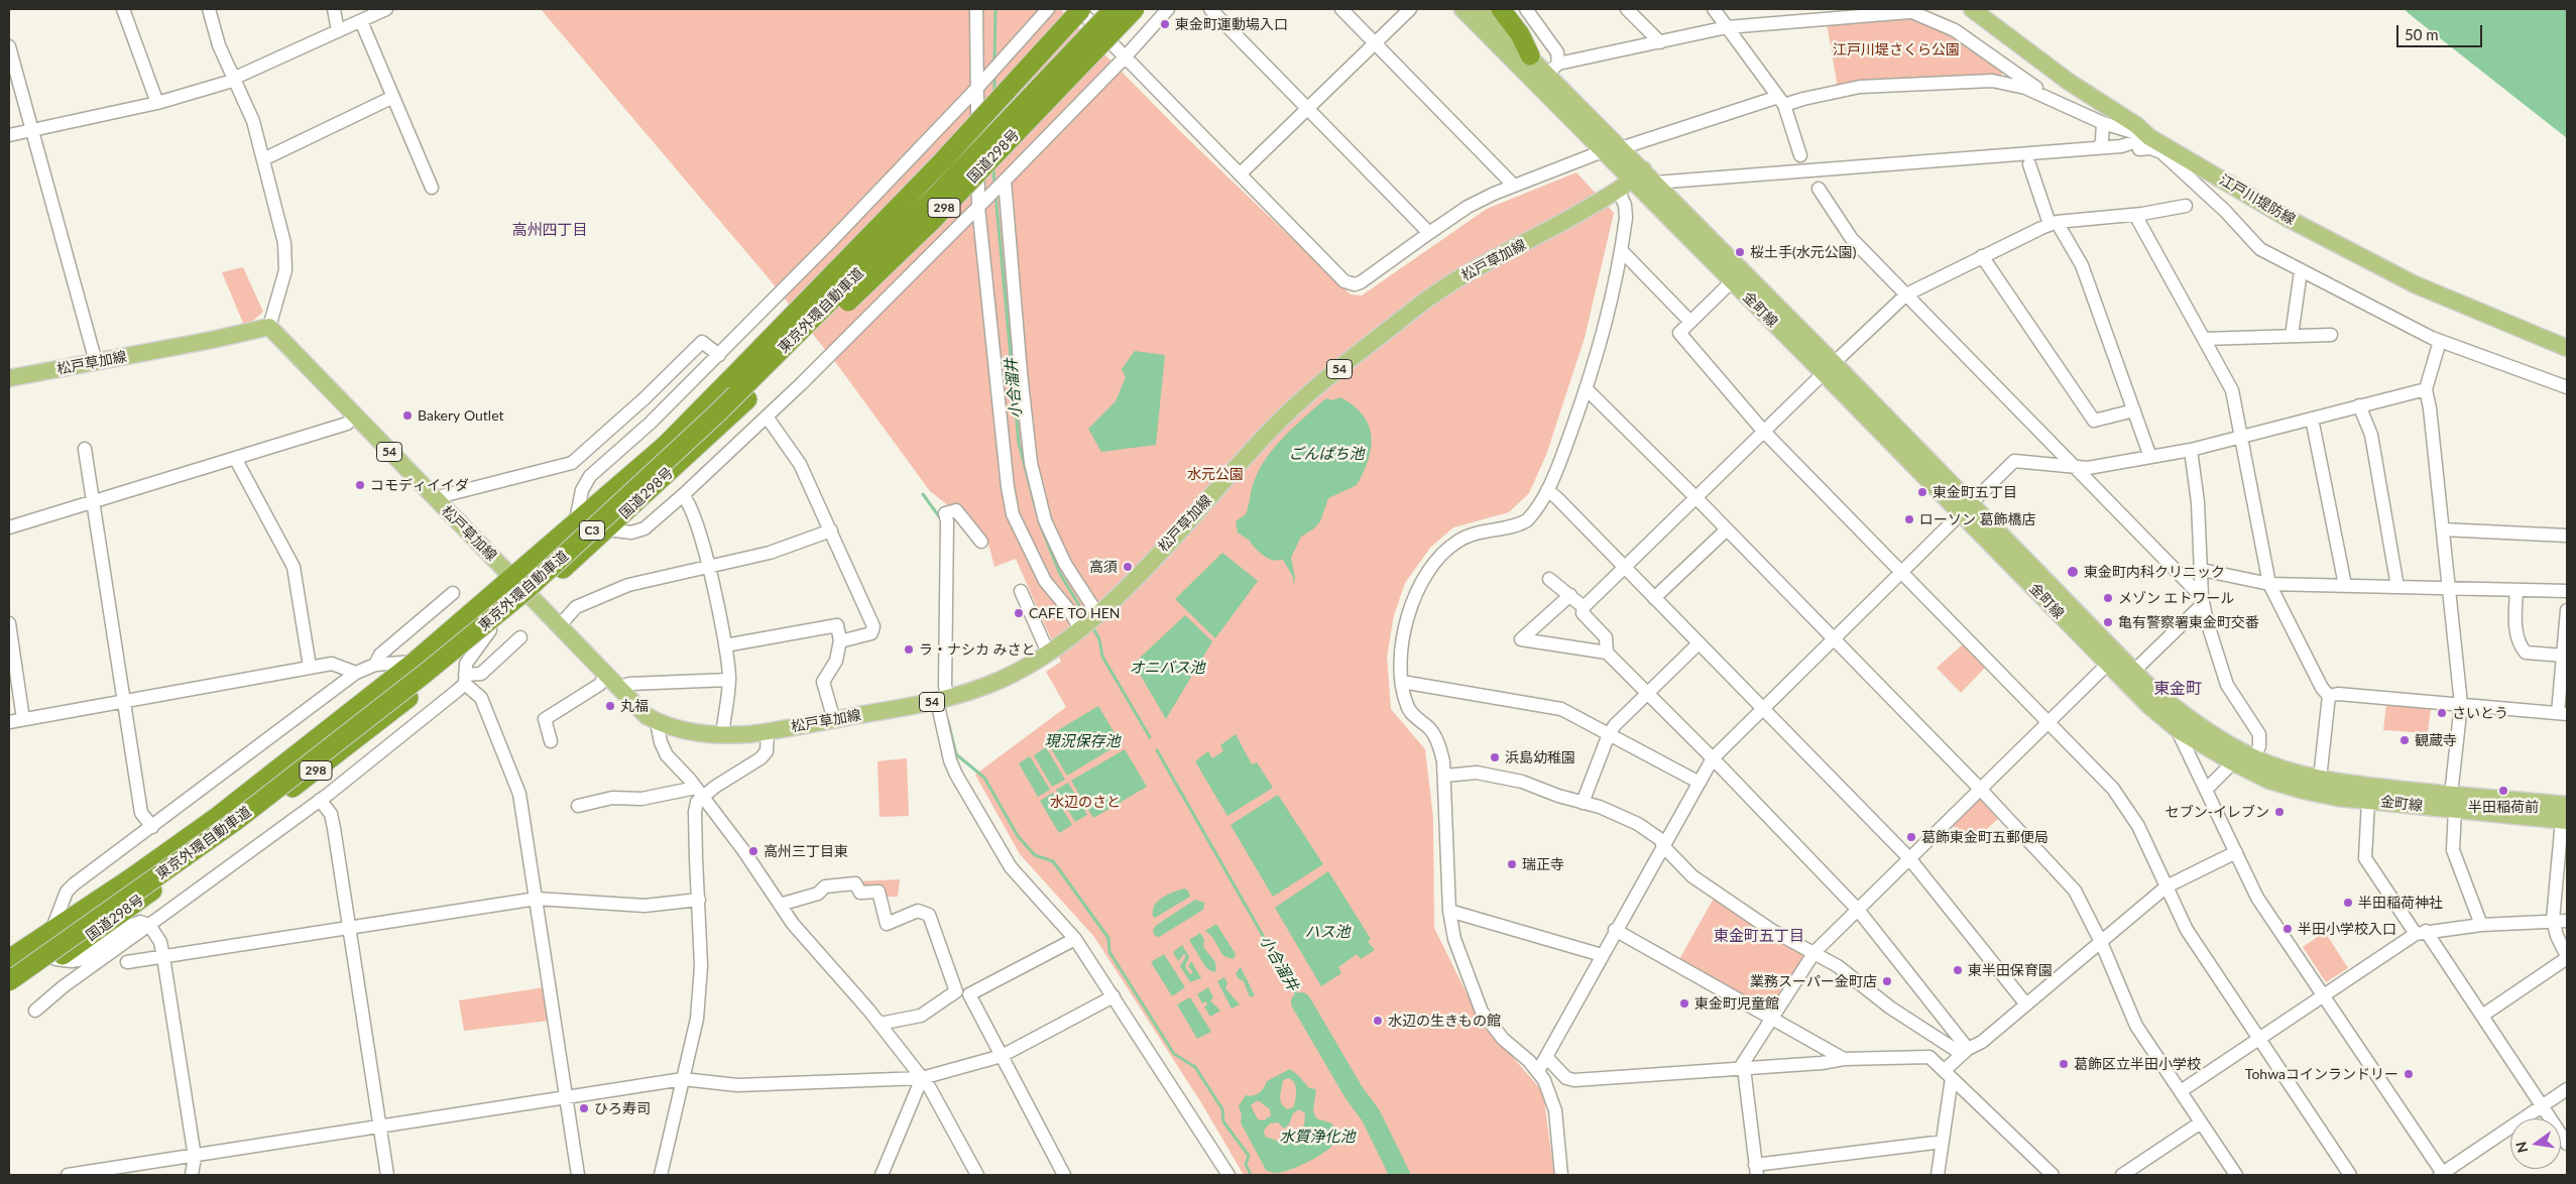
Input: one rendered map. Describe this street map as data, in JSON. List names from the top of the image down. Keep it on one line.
{"streets":{"highway":["国道298号","298","東京外環自動車道","C3"],"main road":["江戸川堤防線","松戸草加線","金町線","54"]},"crossings":[["国道298号","松戸草加線"],["松戸草加線","金町線"]],"districts":["高州四丁目","東金町","東金町五丁目"],"water":["小合溜井","ごんぱち池","オニバス池","現況保存池","ハス池","水質浄化池"],"parks":["江戸川堤さくら公園","水元公園","水辺のさと"],"places":["東金町運動場入口","桜土手(水元公園)","Bakery Outlet","コモディイイダ","東金町五丁目","ローソン 葛飾橋店","高須","東金町内科クリニック","メゾン エトワール","CAFE TO HEN","亀有警察署東金町交番","ラ・ナシカ みさと","丸福","さいとう","観蔵寺","浜島幼稚園","半田稲荷前","セブン-イレブン","葛飾東金町五郵便局","高州三丁目東","瑞正寺","半田稲荷神社","半田小学校入口","東半田保育園","業務スーパー金町店","東金町児童館","水辺の生きもの館","葛飾区立半田小学校","Tohwaコインランドリー","ひろ寿司"],"scale_bar":"50 m","north":"left"}
